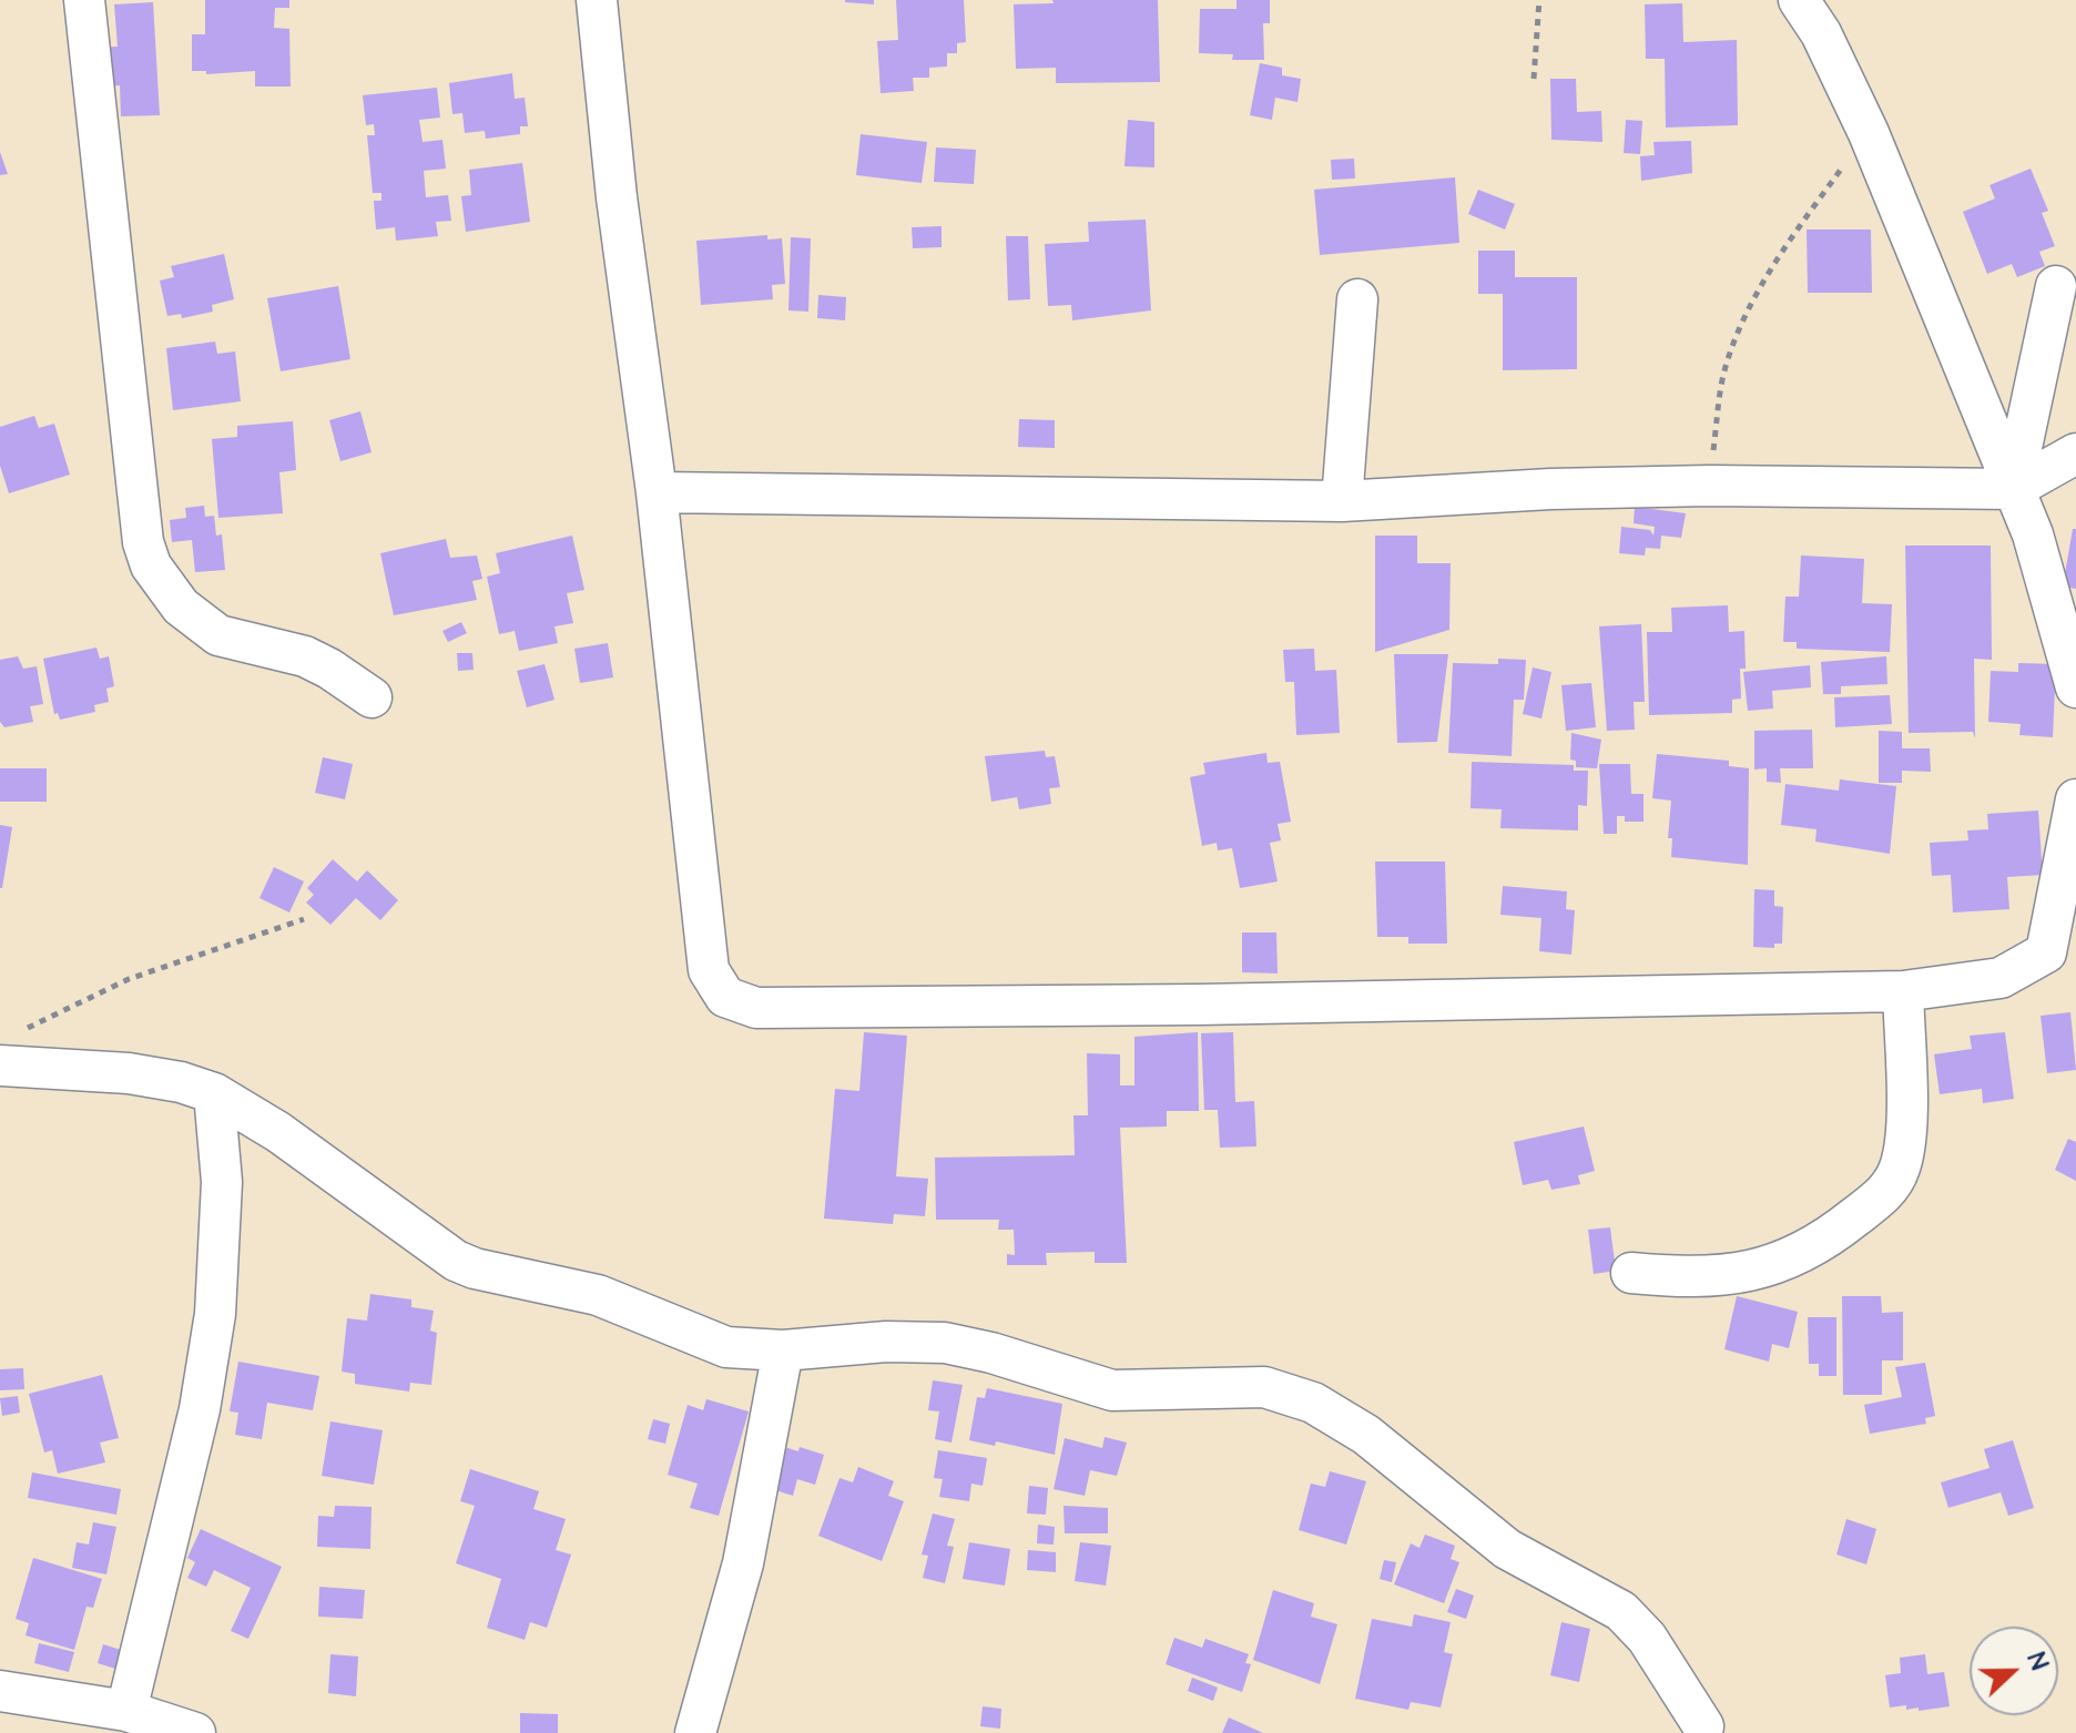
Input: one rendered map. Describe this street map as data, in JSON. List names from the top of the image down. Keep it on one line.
{"north":"right"}
